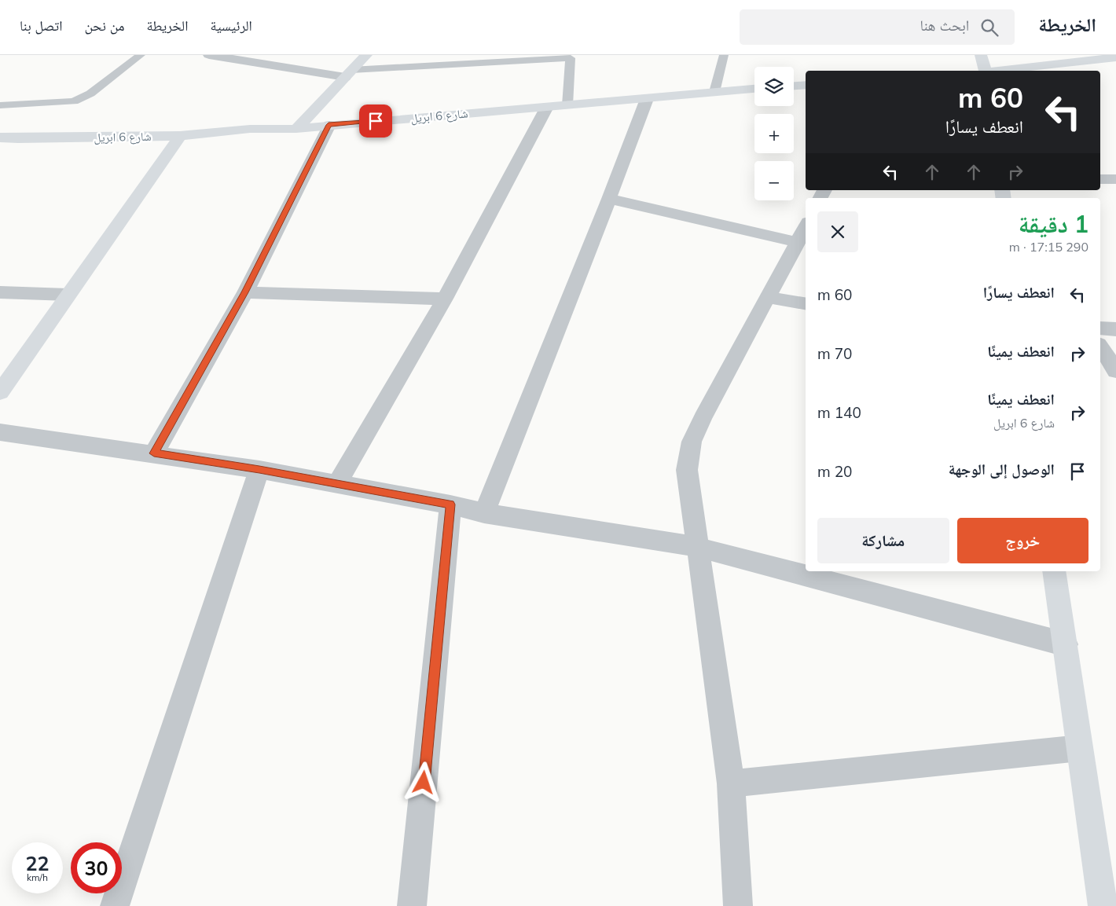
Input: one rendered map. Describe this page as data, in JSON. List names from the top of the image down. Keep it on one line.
{"streets":{"street":["شارع 6 ابريل"]},"page":{"header":"الخريطة","search":"ابحث هنا","nav":["الرئيسية","الخريطة","من نحن","اتصل بنا"],"map_buttons":["+","−"],"turn":["60 m","انعطف يسارًا"],"heading":["1 دقيقة","290 m · 17:15"],"list":[{"name":"انعطف يسارًا","value":"60 m"},{"name":"انعطف يمينًا","value":"70 m"},{"name":"انعطف يمينًا","note":"شارع 6 ابريل","value":"140 m"},{"name":"الوصول إلى الوجهة","value":"20 m"}],"buttons":["خروج","مشاركة"],"speed":"22 km/h","limit":"30"}}
